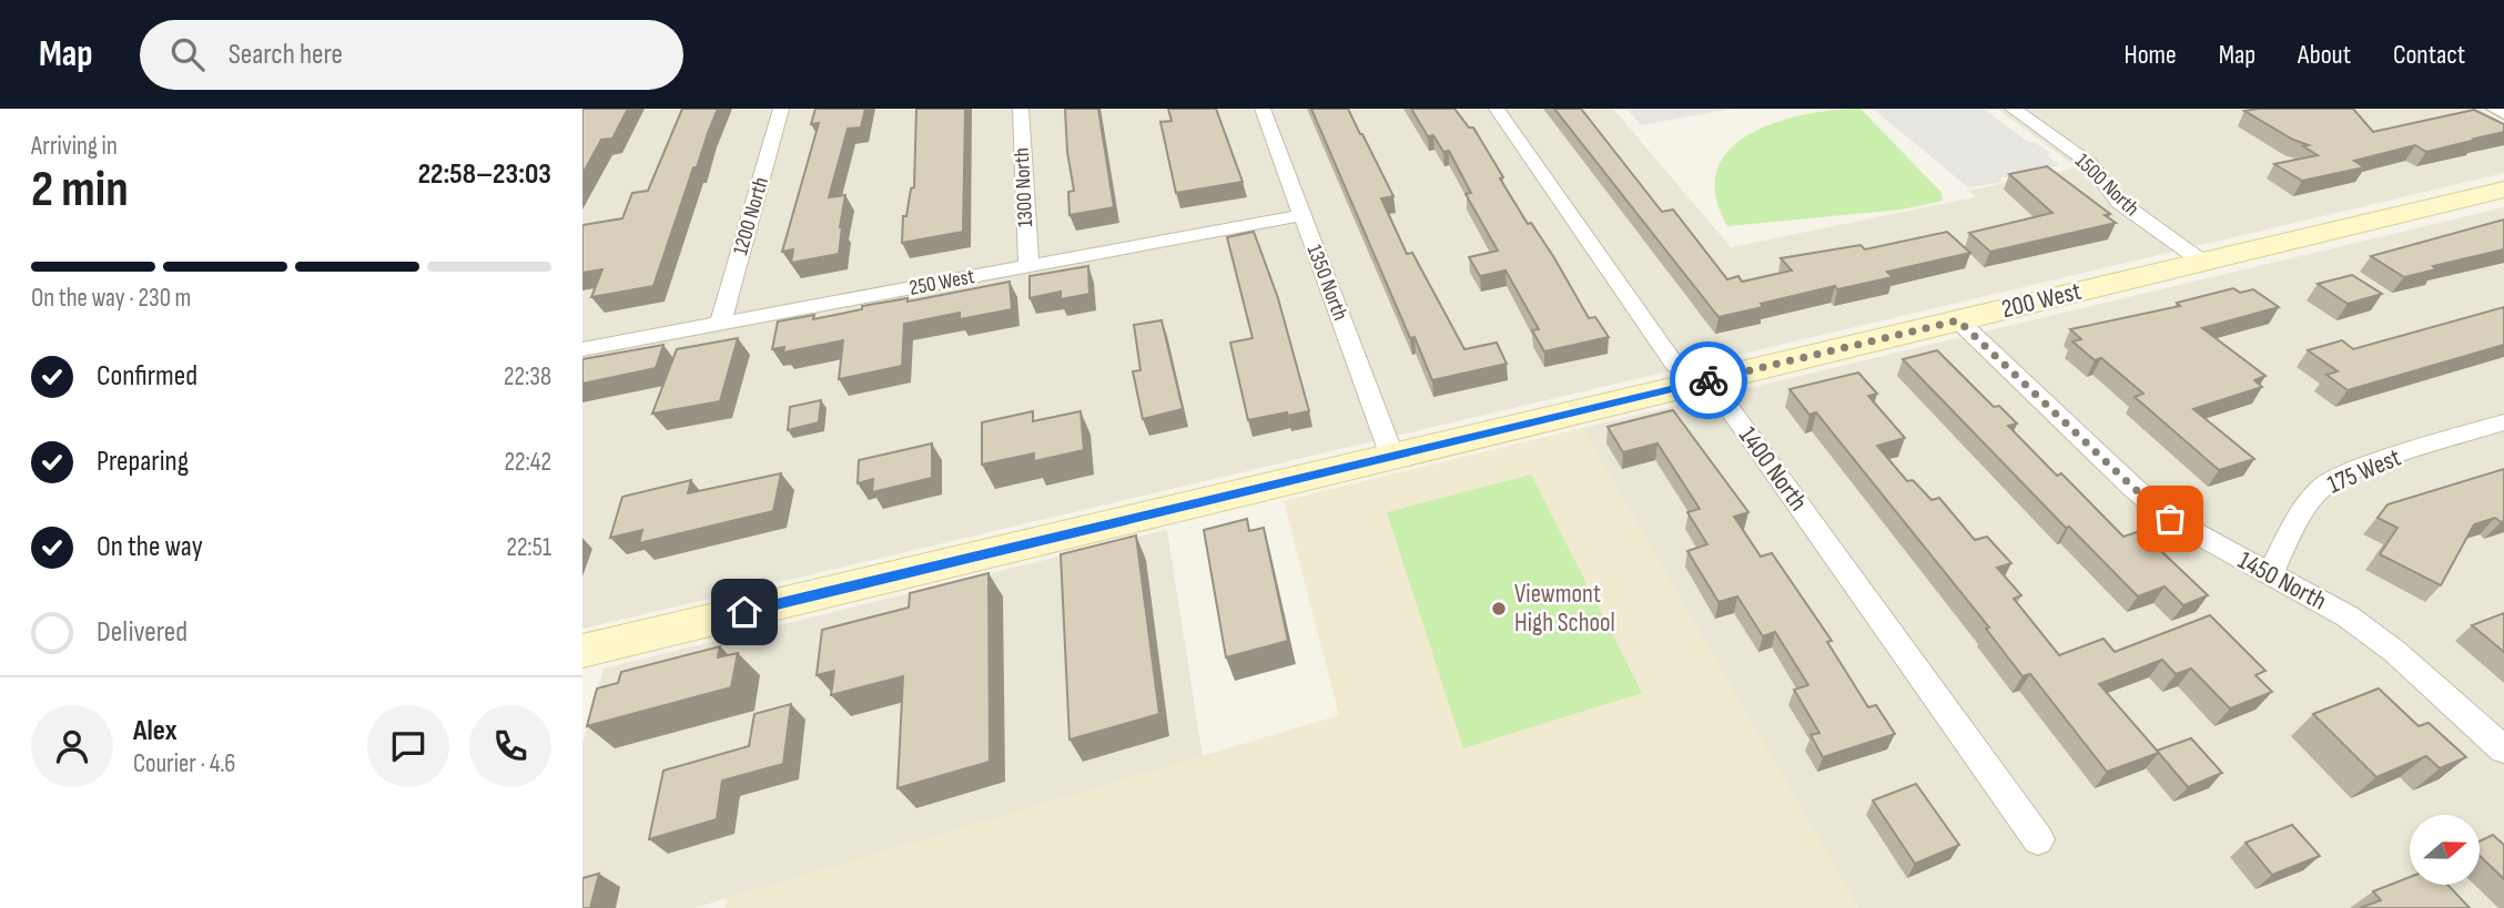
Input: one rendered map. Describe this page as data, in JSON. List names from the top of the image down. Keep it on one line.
{"streets":{"main road":["200 West"],"street":["1500 North","1300 North","1200 North","250 West","1350 North","1400 North","175 West","1450 North"]},"crossings":[["1500 North","200 West"],["1300 North","250 West"],["1200 North","250 West"],["250 West","1350 North"],["1350 North","200 West"],["200 West","1400 North"],["200 West","1450 North"],["175 West","1450 North"]],"places":["Viewmont High School"],"north":"right","page":{"header":"Map","search":"Search here","nav":["Home","Map","About","Contact"],"heading":["2 min","Arriving in","22:58–23:03"],"panel":["Alex","Courier · 4.6"],"bar":"On the way · 230 m","list":[["Confirmed","22:38"],["Preparing","22:42"],["On the way","22:51"],"Delivered"]}}
